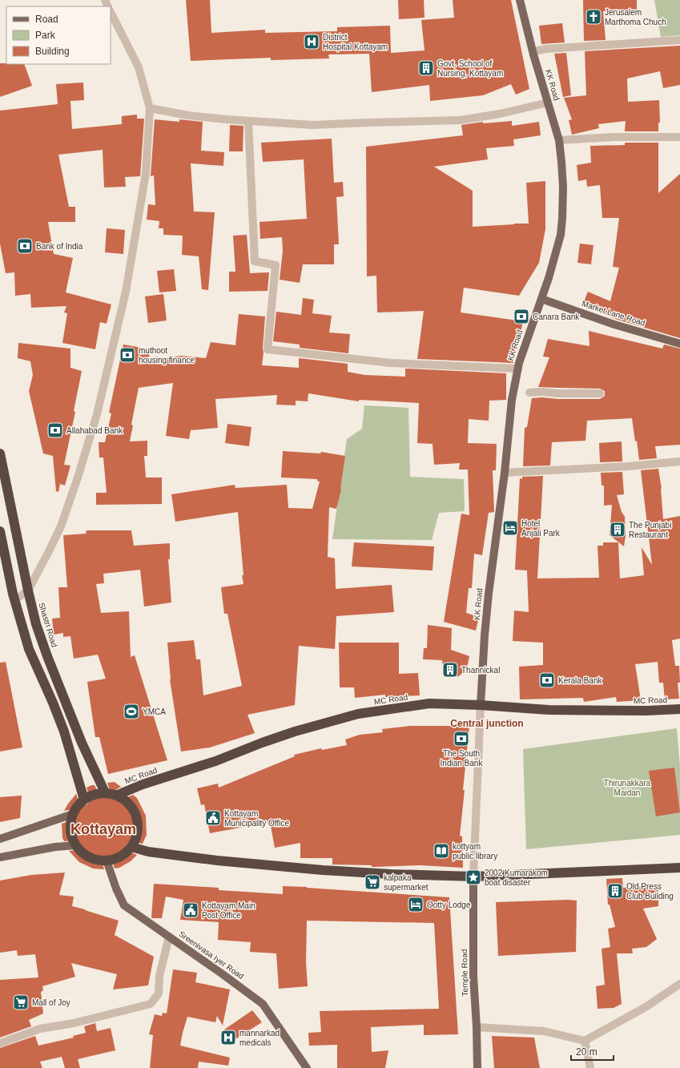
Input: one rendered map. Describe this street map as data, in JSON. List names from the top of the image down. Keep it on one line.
{"streets":{"highway":["Shastri Road","MC Road"],"main road":["KK Road","Market Lane Road","Sreenivasa Iyer Road","Temple Road"]},"crossings":[["KK Road","Market Lane Road"],["KK Road","MC Road"],["Shastri Road","MC Road"],["Shastri Road","Sreenivasa Iyer Road"],["MC Road","Sreenivasa Iyer Road"]],"districts":["Central junction","Kottayam"],"parks":["Thirunakkara Maidan"],"places":{"church":["Jerusalem Marthoma Chuch"],"hospital":["District Hospital Kottayam","mannarkad medicals"],"building":["Govt. School of Nursing, Kottayam","The Punjabi Restaurant","Thannickal","Old Press Club Building"],"bank":["Bank of India","Canara Bank","muthoot housing finance","Allahabad Bank","Kerala Bank","The South Indian Bank"],"hotel":["Hotel Anjali Park","Ootty Lodge"],"sports":["YMCA"],"public building":["Kottayam Municipality Office","Kottayam Main Post Office"],"library":["kottyam public library"],"place":["2002 Kumarakom boat disaster"],"supermarket":["kalpaka supermarket","Mall of Joy"]},"legend":["Road","Park","Building"],"scale_bar":"20 m"}
